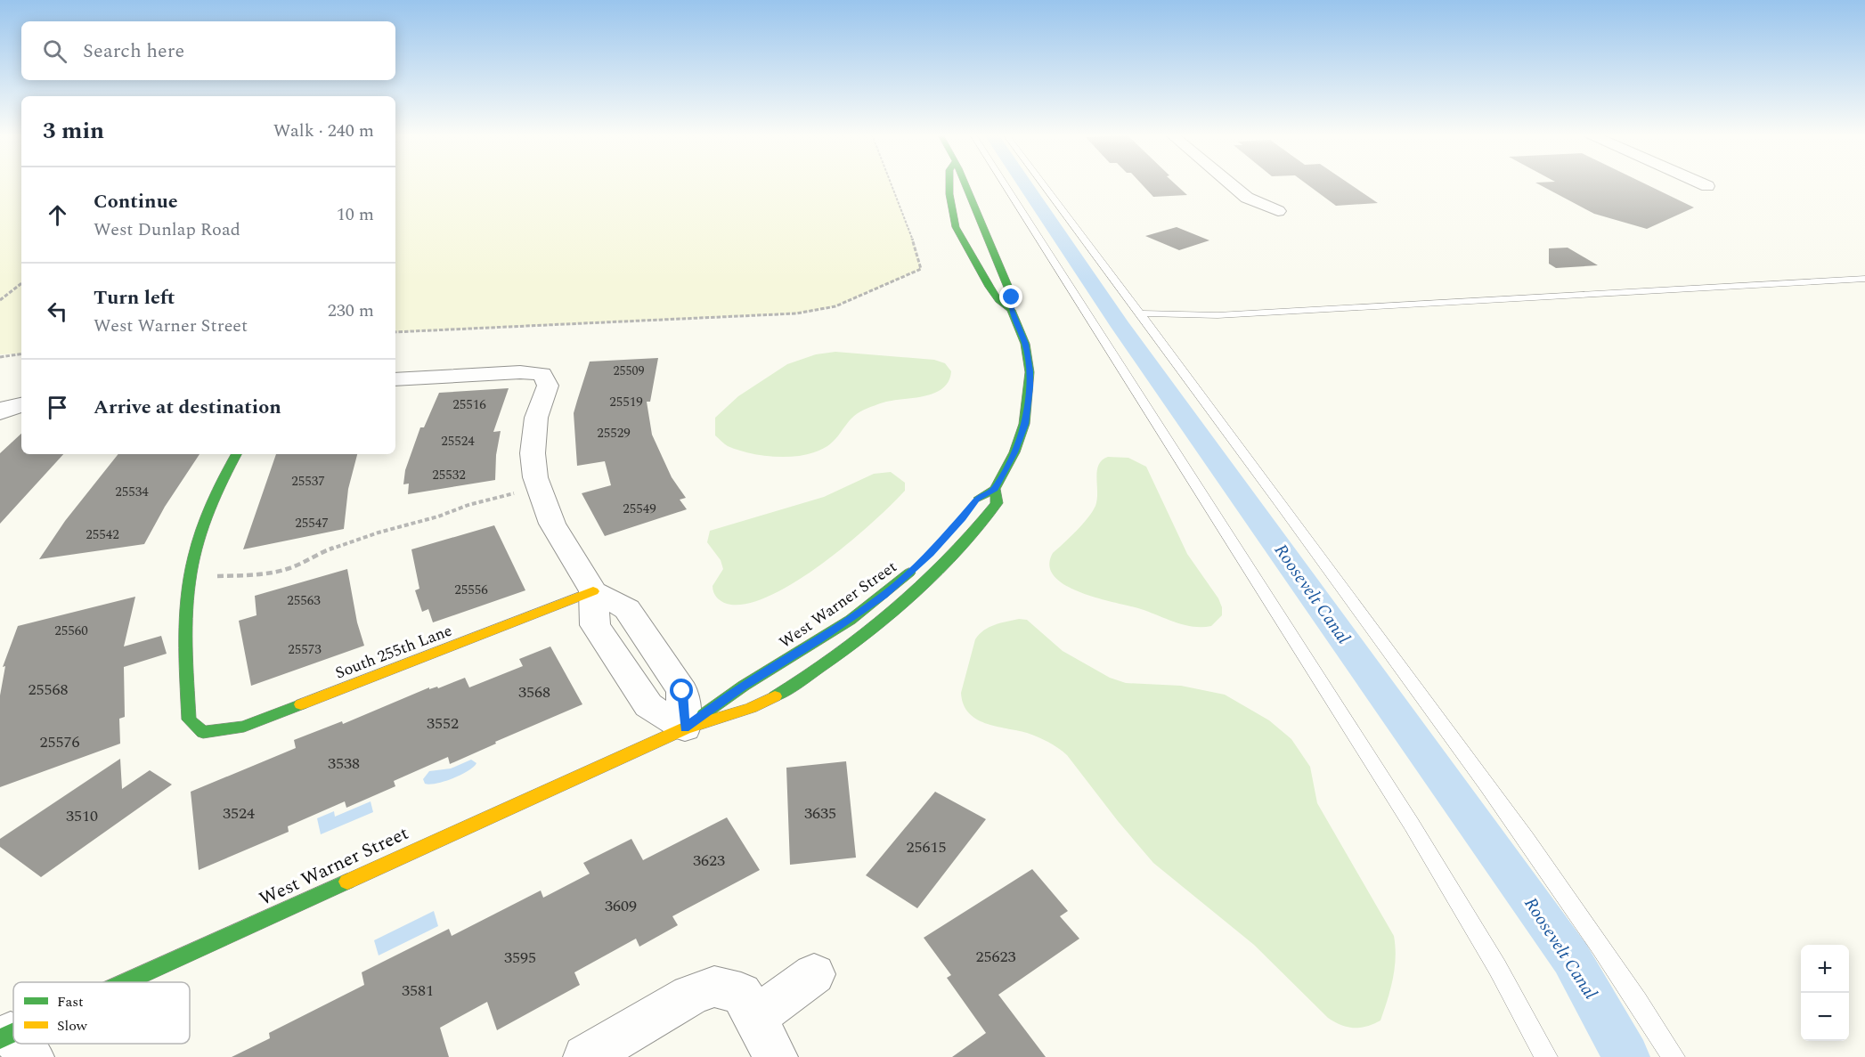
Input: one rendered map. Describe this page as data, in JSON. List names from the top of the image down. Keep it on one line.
{"streets":{"street":["West Warner Street","South 255th Lane"]},"water":["Roosevelt Canal"],"house_numbers":["25509","25519","25516","25529","25524","25532","25537","25534","25549","25547","25542","25556","25563","25560","25573","25568","3568","3552","25576","3538","3524","3635","3510","25615","3623","3609","25623","3595","3581"],"legend":["Fast","Slow"],"page":{"search":"Search here","heading":["3 min","Walk · 240 m"],"list":[["Continue","West Dunlap Road","10 m"],["Turn left","West Warner Street","230 m"],"Arrive at destination"],"map_buttons":["+","−"]}}
